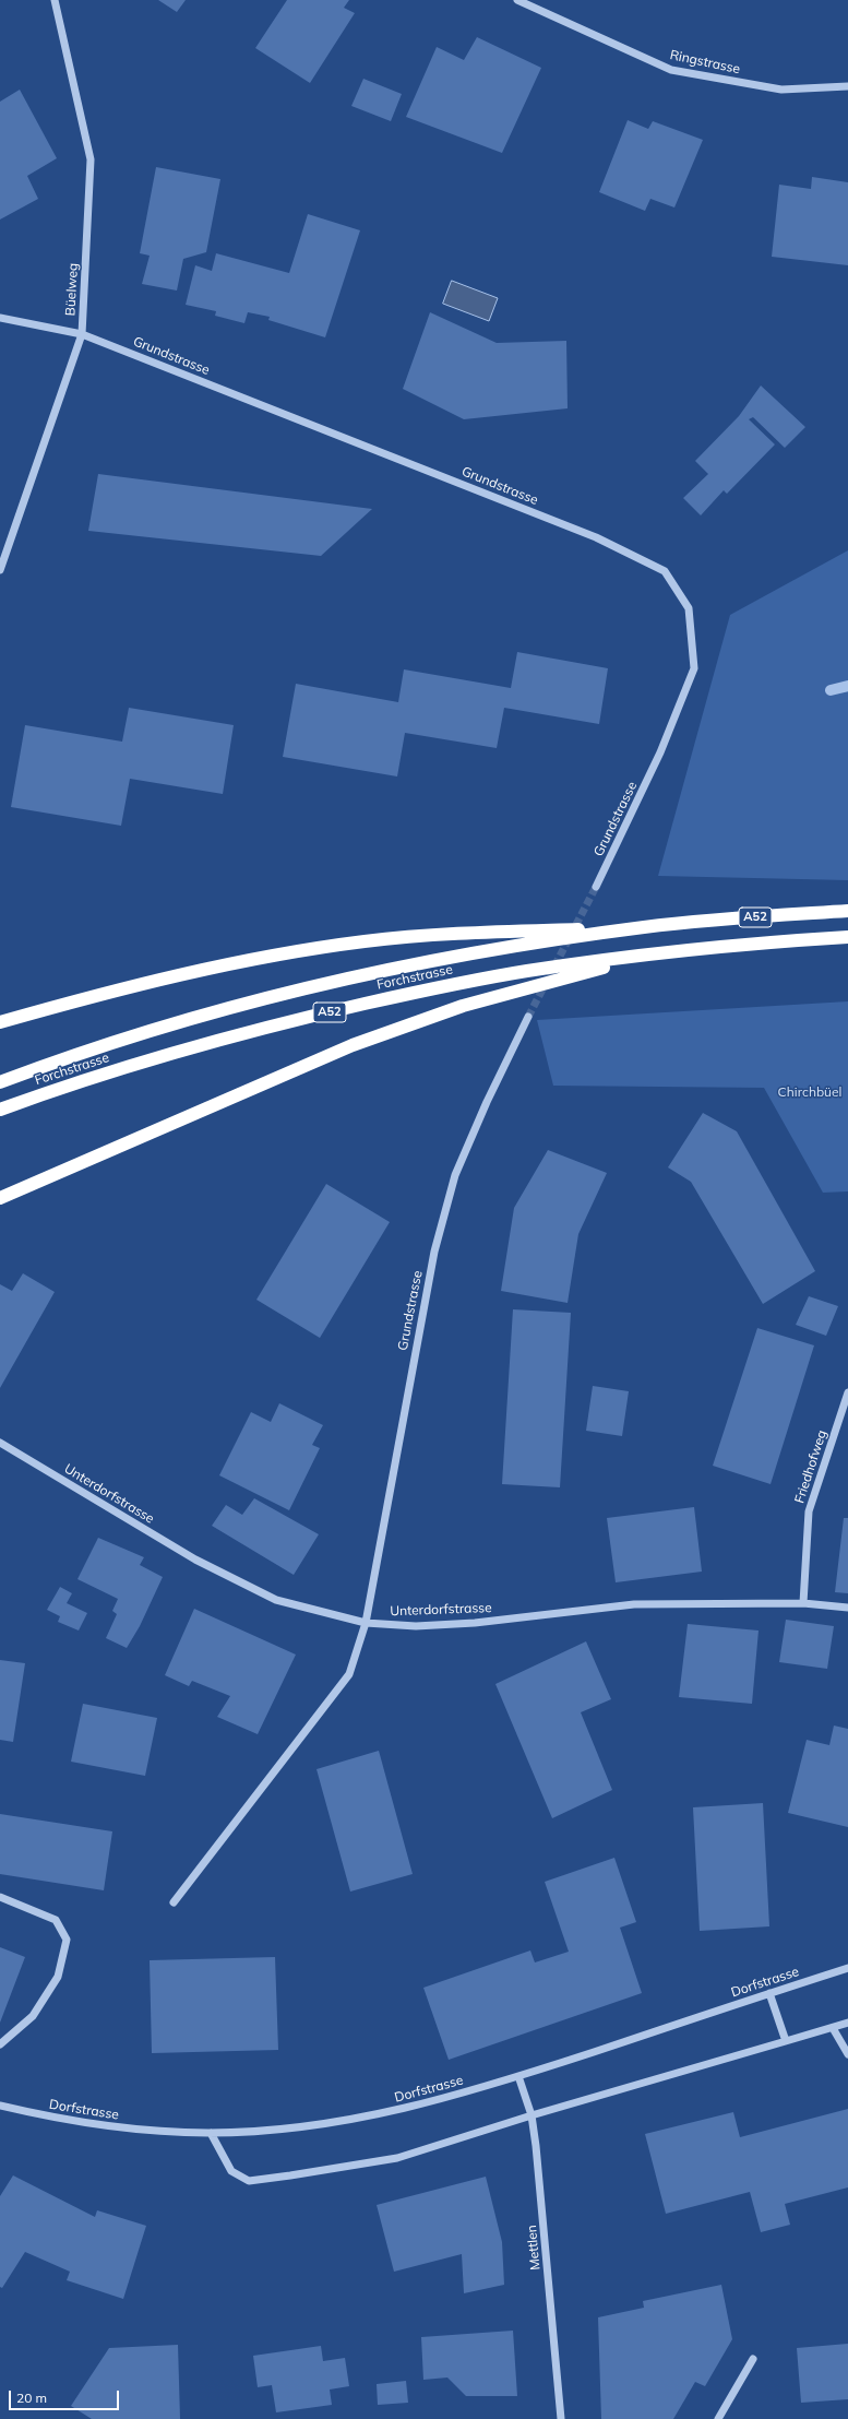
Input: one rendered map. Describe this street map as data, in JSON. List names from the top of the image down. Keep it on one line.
{"streets":{"highway":["A52","Forchstrasse"],"street":["Ringstrasse","Büelweg","Grundstrasse","Friedhofweg","Unterdorfstrasse","Dorfstrasse","Mettlen"]},"crossings":[["Büelweg","Grundstrasse"],["Grundstrasse","Unterdorfstrasse"],["Friedhofweg","Unterdorfstrasse"],["Dorfstrasse","Mettlen"]],"parks":["Chirchbüel"],"scale_bar":"20 m"}
